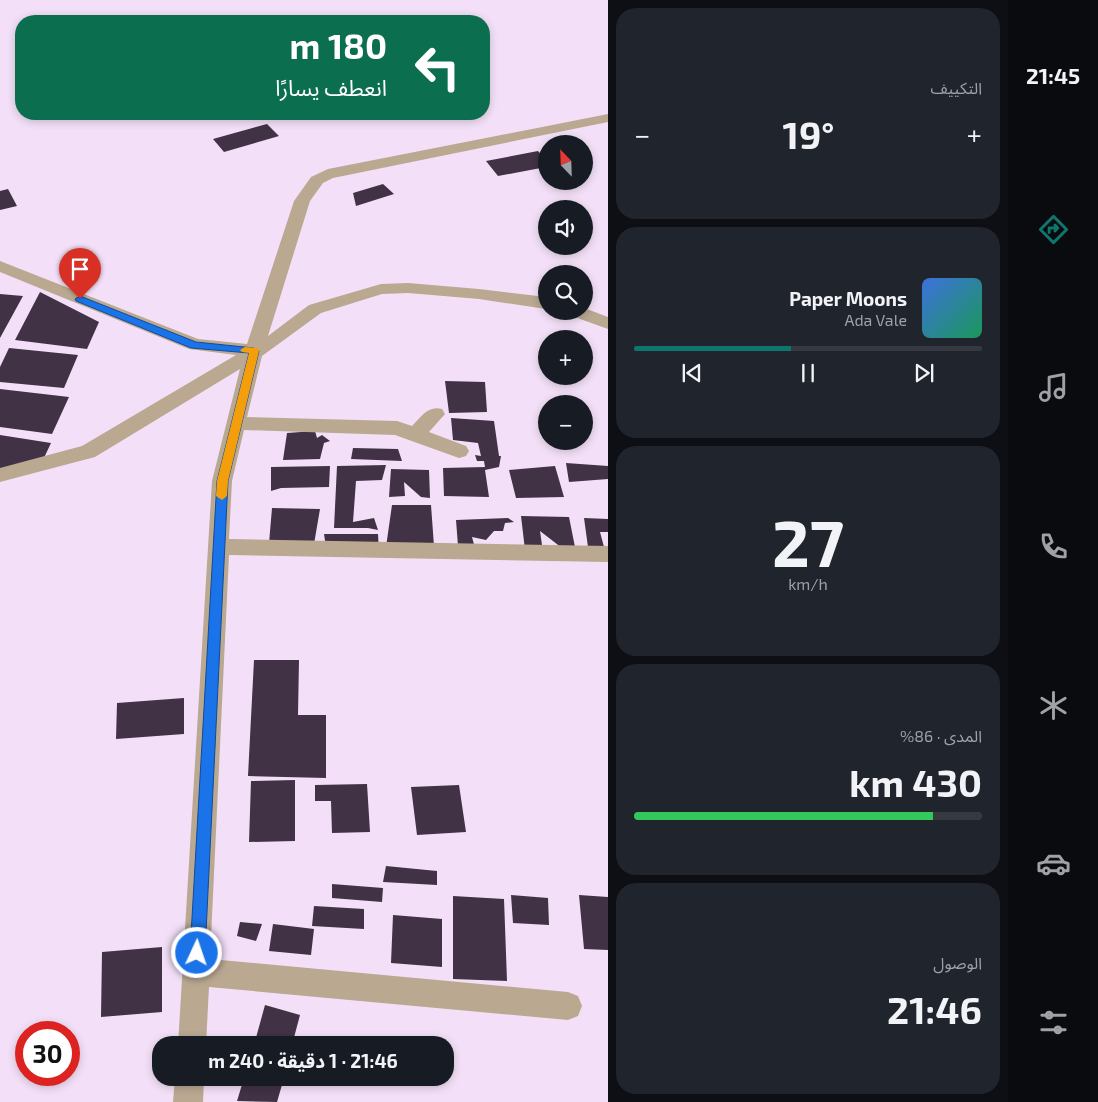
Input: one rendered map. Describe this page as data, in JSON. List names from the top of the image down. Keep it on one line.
{"north":"top left","page":{"tabs":"21:45","tile":["التكييف",["27","km/h"],["المدى · 86%","430 km"],["الوصول","21:46"]],"turn":["180 m","انعطف يسارًا"],"heat":["−","19°","+"],"map_buttons":["+","−"],"song":["Paper Moons","Ada Vale"],"limit":"30","trip":"21:46 · 1 دقيقة · 240 m"}}
